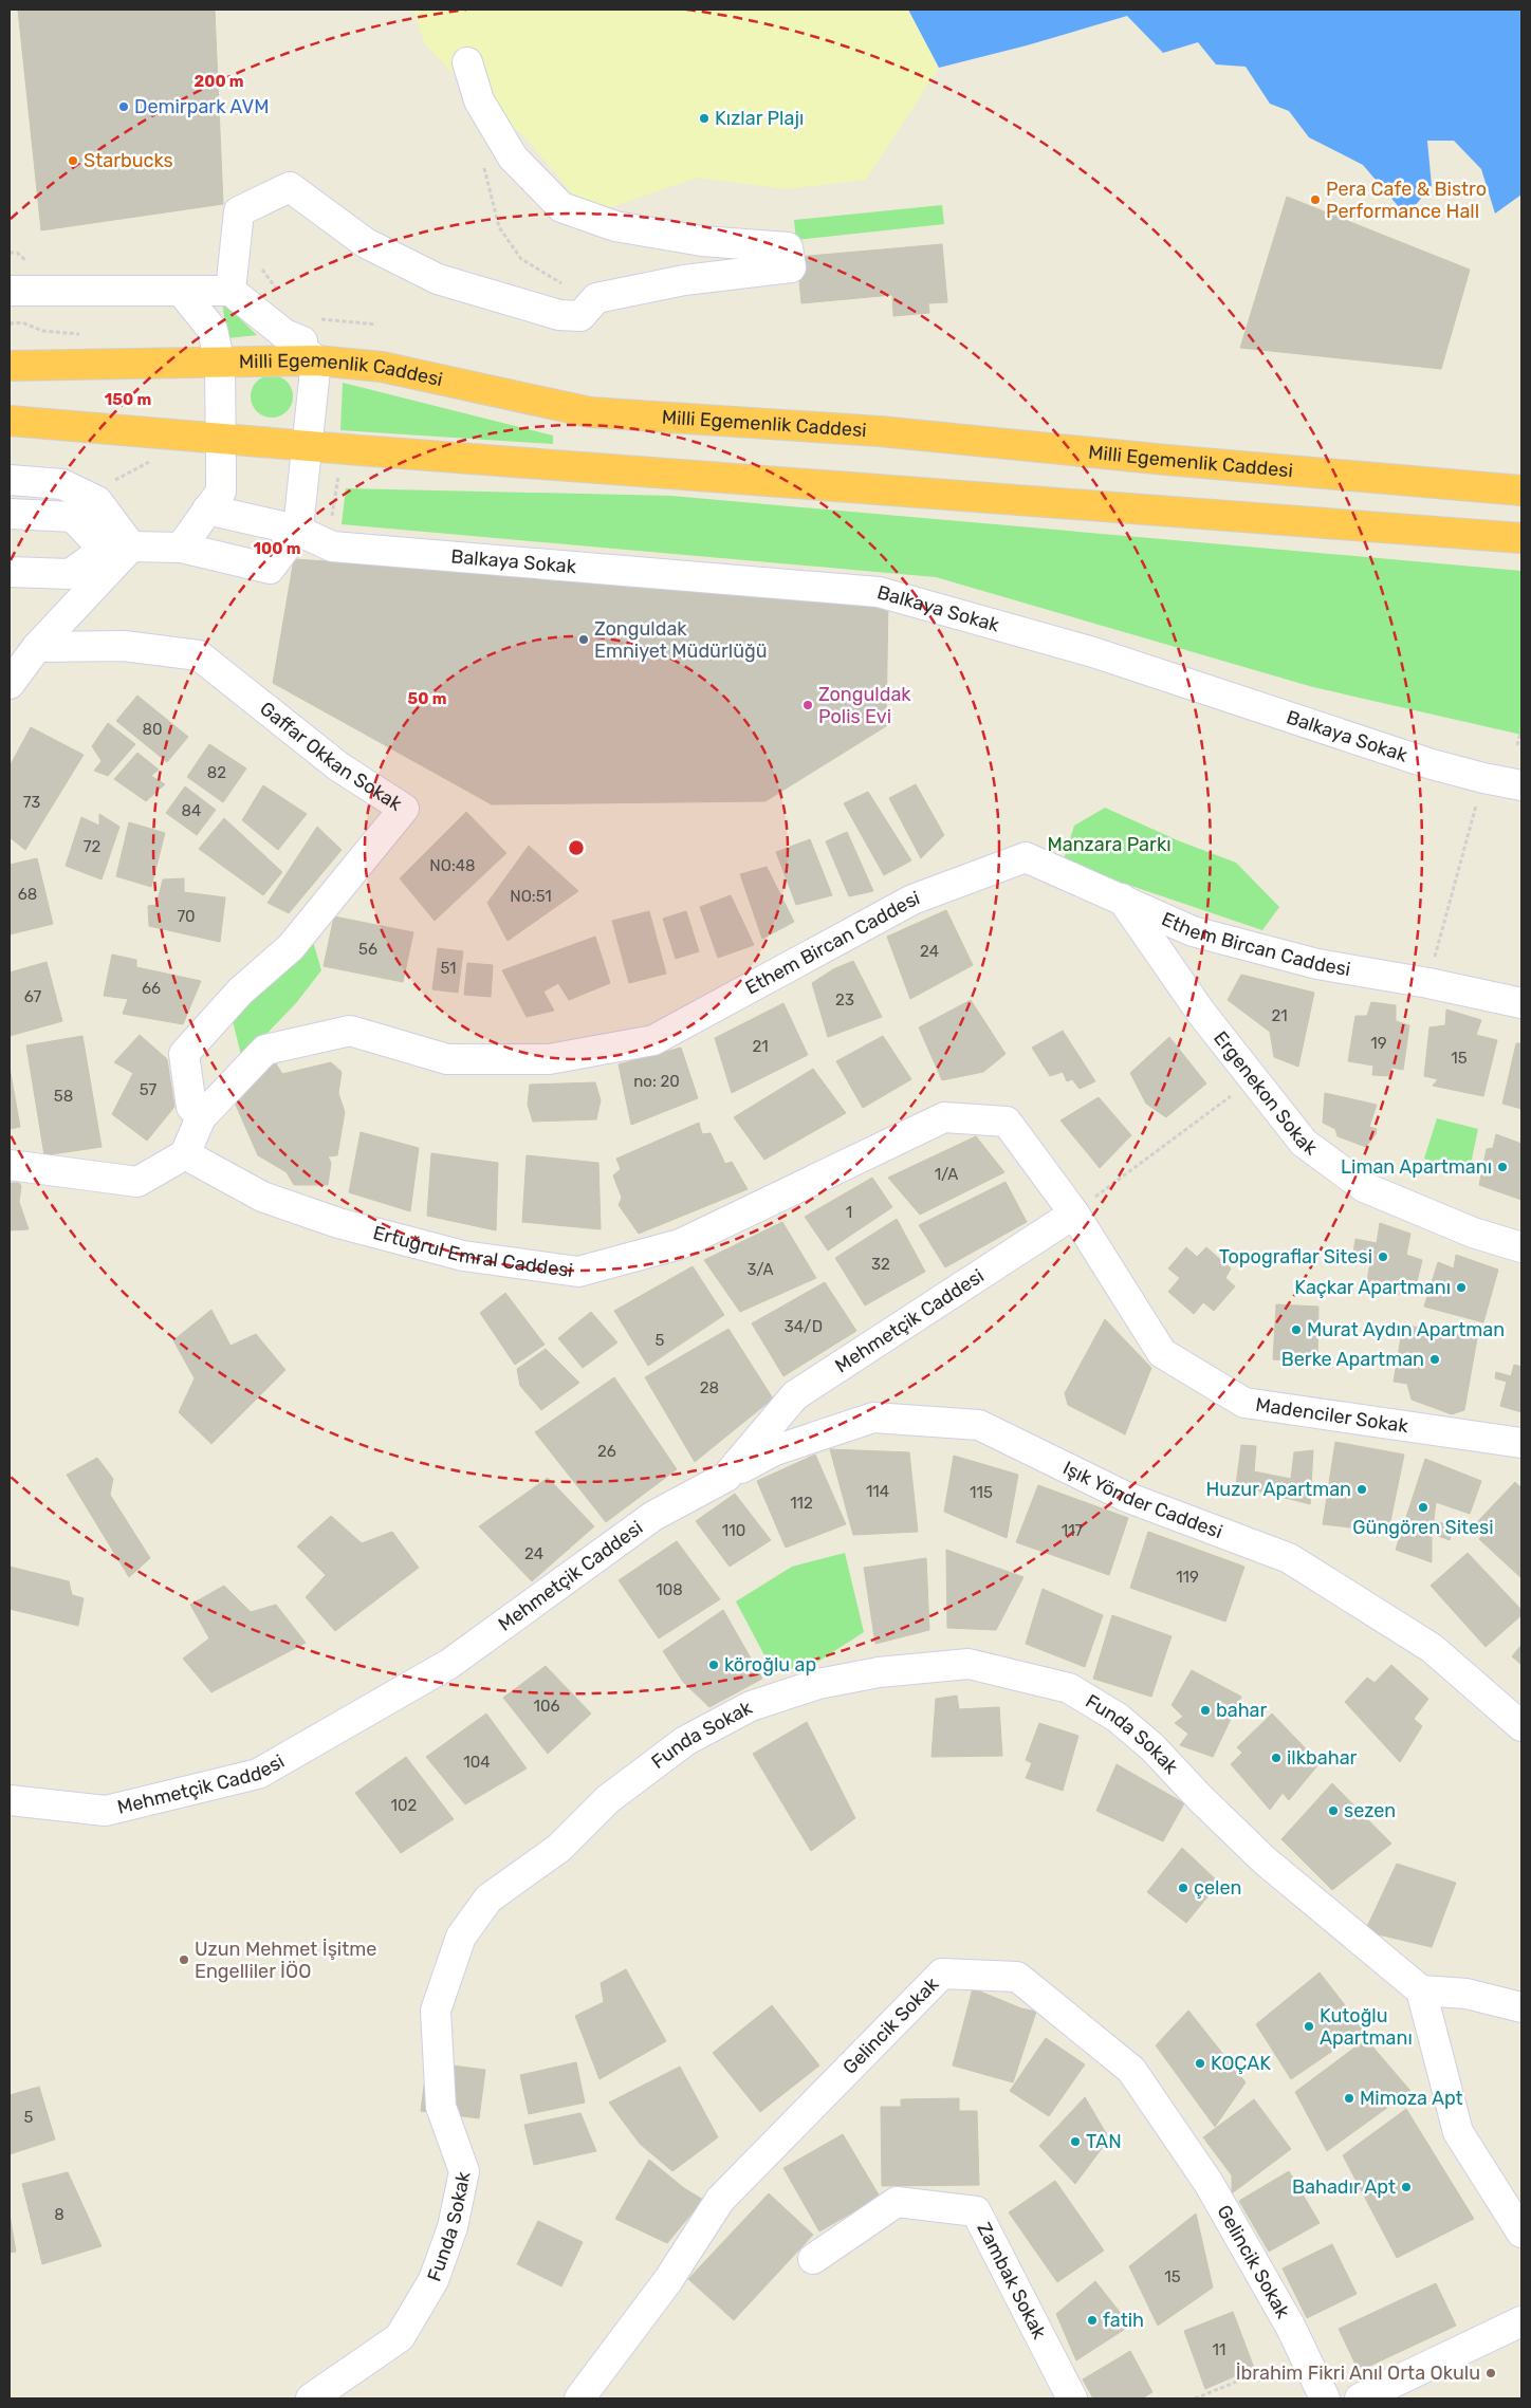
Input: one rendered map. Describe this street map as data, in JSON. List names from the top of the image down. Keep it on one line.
{"streets":{"highway":["Milli Egemenlik Caddesi"],"street":["Balkaya Sokak","Gaffar Okkan Sokak","Ethem Bircan Caddesi","Ergenekon Sokak","Ertuğrul Emral Caddesi","Mehmetçik Caddesi","Madenciler Sokak","Işık Yönder Caddesi","Funda Sokak","Gelincik Sokak","Zambak Sokak"]},"crossings":[["Gaffar Okkan Sokak","Ethem Bircan Caddesi"],["Ethem Bircan Caddesi","Ergenekon Sokak"],["Ethem Bircan Caddesi","Ertuğrul Emral Caddesi"],["Ertuğrul Emral Caddesi","Mehmetçik Caddesi"],["Ertuğrul Emral Caddesi","Madenciler Sokak"],["Mehmetçik Caddesi","Madenciler Sokak"],["Mehmetçik Caddesi","Işık Yönder Caddesi"]],"parks":["Manzara Parkı"],"places":["Demirpark AVM","Kızlar Plajı","Starbucks","Pera Cafe & Bistro Performance Hall","Zonguldak Emniyet Müdürlüğü","Zonguldak Polis Evi","Liman Apartmanı","Topograflar Sitesi","Kaçkar Apartmanı","Murat Aydın Apartman","Berke Apartman","Huzur Apartman","Güngören Sitesi","köroğlu ap","bahar","ilkbahar","sezen","çelen","Uzun Mehmet İşitme Engelliler İÖO","Kutoğlu Apartmanı","KOÇAK","Mimoza Apt","TAN","Bahadır Apt","fatih","İbrahim Fikri Anıl Orta Okulu"],"house_numbers":["80","82","73","84","72","NO:48","68","NO:51","70","56","24","51","66","67","23","21","19","21","15","no: 20","57","58","1/A","1","32","3/A","34/D","5","28","26","114","115","112","110","117","24","119","108","106","104","102","5","8","15","11"],"rings":["200 m","150 m","100 m","50 m"]}
